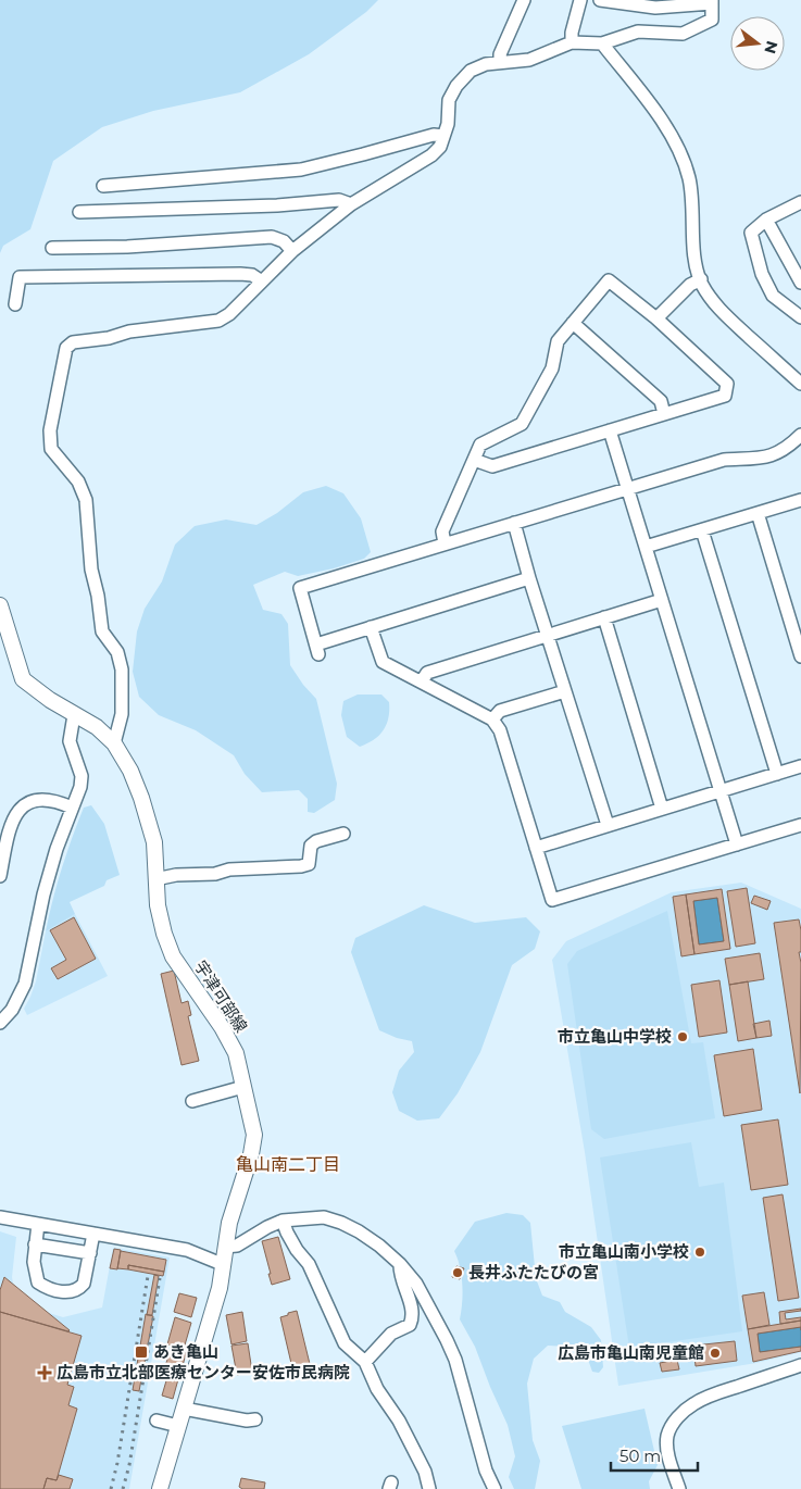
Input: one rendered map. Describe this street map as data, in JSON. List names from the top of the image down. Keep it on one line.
{"streets":{"main road":["宇津可部線"]},"districts":["亀山南二丁目"],"places":{"other":["市立亀山中学校","市立亀山南小学校","長井ふたたびの宮","広島市亀山南児童館"],"transit":["あき亀山"],"health":["広島市立北部医療センター安佐市民病院"]},"scale_bar":"50 m","north":"right"}
